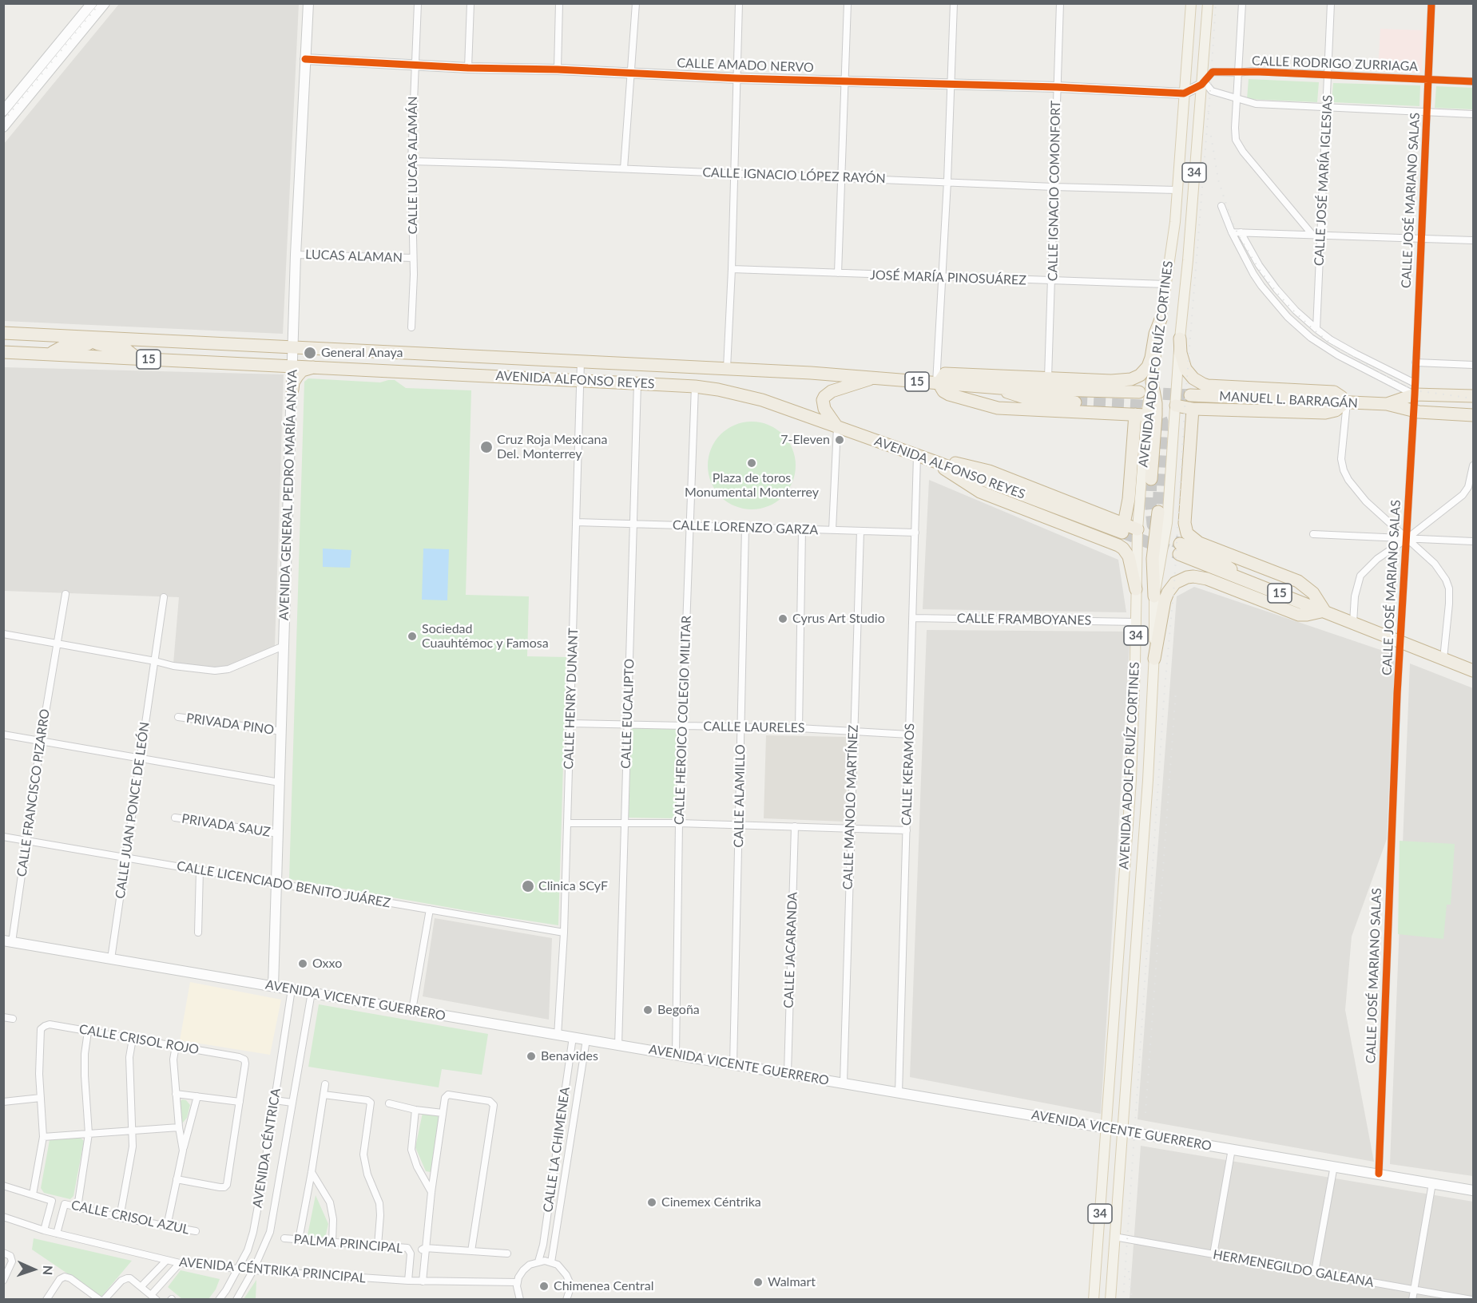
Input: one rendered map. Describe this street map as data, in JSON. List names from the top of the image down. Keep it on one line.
{"streets":{"highway":["15","AVENIDA ALFONSO REYES","MANUEL L. BARRAGÁN"],"main road":["34","AVENIDA ADOLFO RUÍZ CORTINES"],"street":["CALLE RODRIGO ZURRIAGA","CALLE AMADO NERVO","CALLE LUCAS ALAMÁN","CALLE IGNACIO LÓPEZ RAYÓN","CALLE JOSÉ MARÍA IGLESIAS","CALLE IGNACIO COMONFORT","CALLE JOSÉ MARIANO SALAS","LUCAS ALAMAN","JOSÉ MARÍA PINOSUÁREZ","AVENIDA GENERAL PEDRO MARÍA ANAYA","CALLE LORENZO GARZA","CALLE FRAMBOYANES","CALLE HENRY DUNANT","CALLE EUCALIPTO","CALLE HEROICO COLEGIO MILITAR","PRIVADA PINO","CALLE LAURELES","CALLE KERAMOS","CALLE FRANCISCO PIZARRO","CALLE ALAMILLO","CALLE MANOLO MARTÍNEZ","CALLE JUAN PONCE DE LEÓN","PRIVADA SAUZ","CALLE LICENCIADO BENITO JUÁREZ","CALLE JACARANDA","AVENIDA VICENTE GUERRERO","CALLE CRISOL ROJO","AVENIDA CÉNTRICA","CALLE LA CHIMENEA","CALLE CRISOL AZUL","PALMA PRINCIPAL","HERMENEGILDO GALEANA","AVENIDA CÉNTRIKA PRINCIPAL"]},"crossings":[["CALLE RODRIGO ZURRIAGA","CALLE JOSÉ MARÍA IGLESIAS"],["CALLE RODRIGO ZURRIAGA","CALLE JOSÉ MARIANO SALAS"],["CALLE RODRIGO ZURRIAGA","AVENIDA ADOLFO RUÍZ CORTINES"],["CALLE AMADO NERVO","CALLE LUCAS ALAMÁN"],["CALLE AMADO NERVO","CALLE IGNACIO COMONFORT"],["CALLE AMADO NERVO","AVENIDA ADOLFO RUÍZ CORTINES"],["CALLE AMADO NERVO","AVENIDA GENERAL PEDRO MARÍA ANAYA"],["CALLE LUCAS ALAMÁN","CALLE IGNACIO LÓPEZ RAYÓN"],["CALLE LUCAS ALAMÁN","LUCAS ALAMAN"],["CALLE IGNACIO LÓPEZ RAYÓN","CALLE IGNACIO COMONFORT"],["CALLE IGNACIO LÓPEZ RAYÓN","AVENIDA ADOLFO RUÍZ CORTINES"],["CALLE IGNACIO COMONFORT","JOSÉ MARÍA PINOSUÁREZ"],["CALLE JOSÉ MARIANO SALAS","15"],["CALLE JOSÉ MARIANO SALAS","MANUEL L. BARRAGÁN"],["CALLE JOSÉ MARIANO SALAS","AVENIDA VICENTE GUERRERO"],["LUCAS ALAMAN","AVENIDA GENERAL PEDRO MARÍA ANAYA"],["JOSÉ MARÍA PINOSUÁREZ","AVENIDA ADOLFO RUÍZ CORTINES"],["15","AVENIDA ALFONSO REYES"],["AVENIDA ADOLFO RUÍZ CORTINES","CALLE FRAMBOYANES"],["AVENIDA ADOLFO RUÍZ CORTINES","AVENIDA VICENTE GUERRERO"],["AVENIDA ADOLFO RUÍZ CORTINES","HERMENEGILDO GALEANA"],["AVENIDA ALFONSO REYES","AVENIDA GENERAL PEDRO MARÍA ANAYA"],["AVENIDA ALFONSO REYES","CALLE HENRY DUNANT"],["AVENIDA ALFONSO REYES","CALLE EUCALIPTO"],["AVENIDA ALFONSO REYES","CALLE HEROICO COLEGIO MILITAR"],["AVENIDA ALFONSO REYES","CALLE KERAMOS"],["AVENIDA GENERAL PEDRO MARÍA ANAYA","PRIVADA PINO"],["AVENIDA GENERAL PEDRO MARÍA ANAYA","PRIVADA SAUZ"],["AVENIDA GENERAL PEDRO MARÍA ANAYA","CALLE LICENCIADO BENITO JUÁREZ"],["AVENIDA GENERAL PEDRO MARÍA ANAYA","AVENIDA VICENTE GUERRERO"],["CALLE LORENZO GARZA","CALLE HENRY DUNANT"],["CALLE LORENZO GARZA","CALLE EUCALIPTO"],["CALLE LORENZO GARZA","CALLE HEROICO COLEGIO MILITAR"],["CALLE LORENZO GARZA","CALLE KERAMOS"],["CALLE LORENZO GARZA","CALLE ALAMILLO"],["CALLE LORENZO GARZA","CALLE MANOLO MARTÍNEZ"],["CALLE FRAMBOYANES","CALLE KERAMOS"],["CALLE HENRY DUNANT","CALLE LAURELES"],["CALLE HENRY DUNANT","CALLE LICENCIADO BENITO JUÁREZ"],["CALLE HENRY DUNANT","AVENIDA VICENTE GUERRERO"],["CALLE EUCALIPTO","CALLE LAURELES"],["CALLE EUCALIPTO","AVENIDA VICENTE GUERRERO"],["CALLE HEROICO COLEGIO MILITAR","CALLE LAURELES"],["CALLE HEROICO COLEGIO MILITAR","AVENIDA VICENTE GUERRERO"],["CALLE LAURELES","CALLE KERAMOS"],["CALLE LAURELES","CALLE ALAMILLO"],["CALLE LAURELES","CALLE MANOLO MARTÍNEZ"],["CALLE KERAMOS","AVENIDA VICENTE GUERRERO"],["CALLE FRANCISCO PIZARRO","CALLE LICENCIADO BENITO JUÁREZ"],["CALLE FRANCISCO PIZARRO","AVENIDA VICENTE GUERRERO"],["CALLE ALAMILLO","AVENIDA VICENTE GUERRERO"],["CALLE MANOLO MARTÍNEZ","AVENIDA VICENTE GUERRERO"],["CALLE JUAN PONCE DE LEÓN","CALLE LICENCIADO BENITO JUÁREZ"],["CALLE JUAN PONCE DE LEÓN","AVENIDA VICENTE GUERRERO"],["CALLE JACARANDA","AVENIDA VICENTE GUERRERO"],["AVENIDA VICENTE GUERRERO","AVENIDA CÉNTRICA"],["AVENIDA VICENTE GUERRERO","CALLE LA CHIMENEA"],["AVENIDA CÉNTRICA","AVENIDA CÉNTRIKA PRINCIPAL"],["CALLE CRISOL AZUL","AVENIDA CÉNTRIKA PRINCIPAL"],["PALMA PRINCIPAL","AVENIDA CÉNTRIKA PRINCIPAL"]],"places":["General Anaya","7-Eleven","Cruz Roja Mexicana Del. Monterrey","Plaza de toros Monumental Monterrey","Cyrus Art Studio","Sociedad Cuauhtémoc y Famosa","Clinica SCyF","Oxxo","Begoña","Benavides","Cinemex Céntrika","Walmart","Chimenea Central"],"north":"right"}
